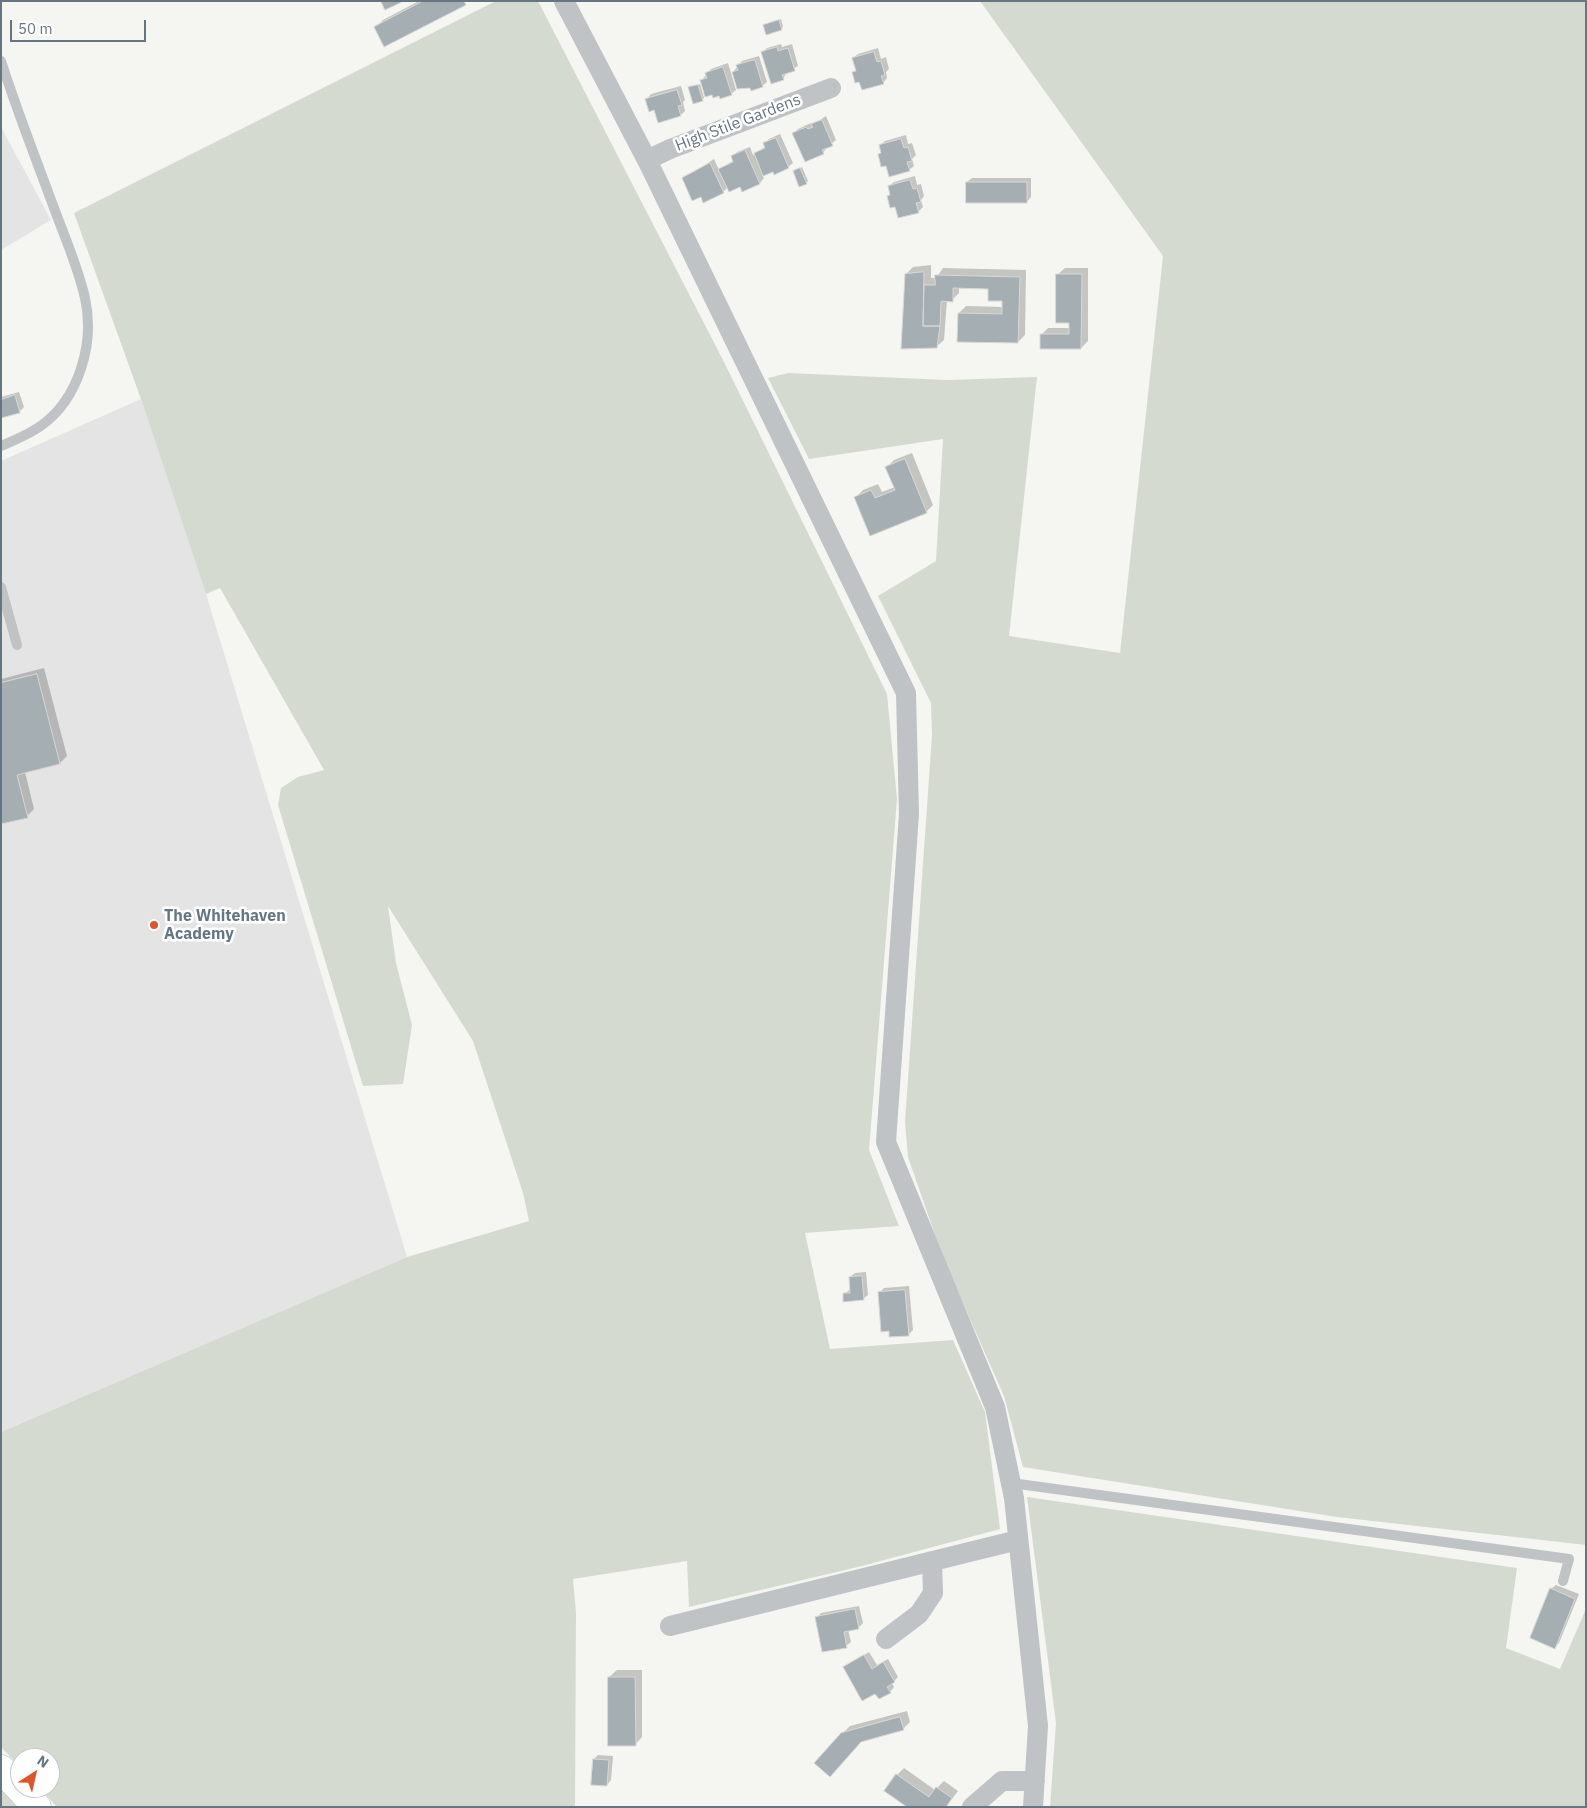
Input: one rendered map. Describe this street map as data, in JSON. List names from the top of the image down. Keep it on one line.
{"streets":{"street":["High Stile Gardens"]},"places":["The Whitehaven Academy"],"scale_bar":"50 m","north":"top right"}
